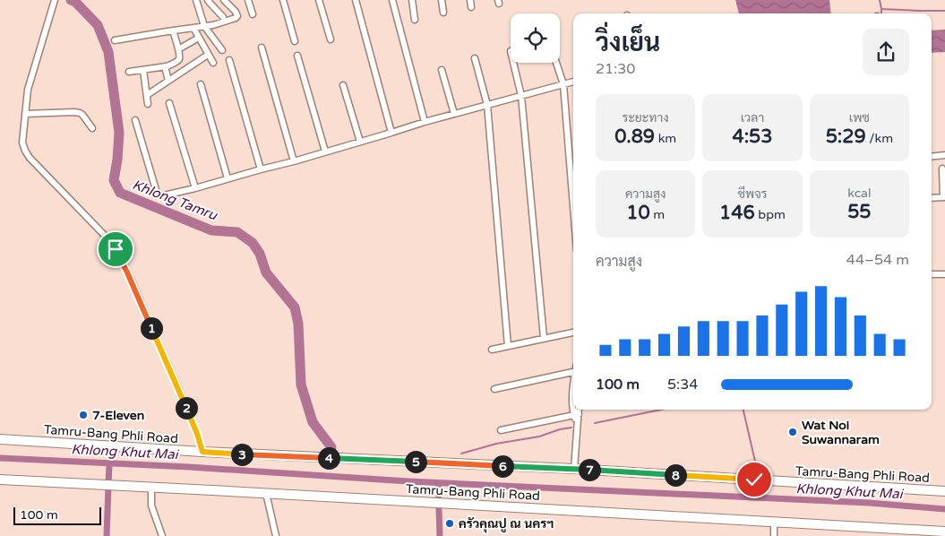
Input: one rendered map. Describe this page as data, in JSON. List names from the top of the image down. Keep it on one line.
{"streets":{"main road":["Tamru-Bang Phli Road"]},"water":["Khlong Tamru","Khlong Khut Mai"],"places":["7-Eleven","Wat Noi Suwannaram","ครัวคุณปู ณ นครฯ"],"scale_bar":"100 m","page":{"heading":["วิ่งเย็น","21:30"],"stats":[["ระยะทาง","0.89 km"],["เวลา","4:53"],["เพซ","5:29 /km"],["ความสูง","10 m"],["ชีพจร","146 bpm"],["kcal","55"]],"chart":["ความสูง","44–54 m"],"pins":["1","2","3","4","5","6","7","8"],"list":[{"name":"100 m","note":"5:34"}],"scale":"100 m"}}
